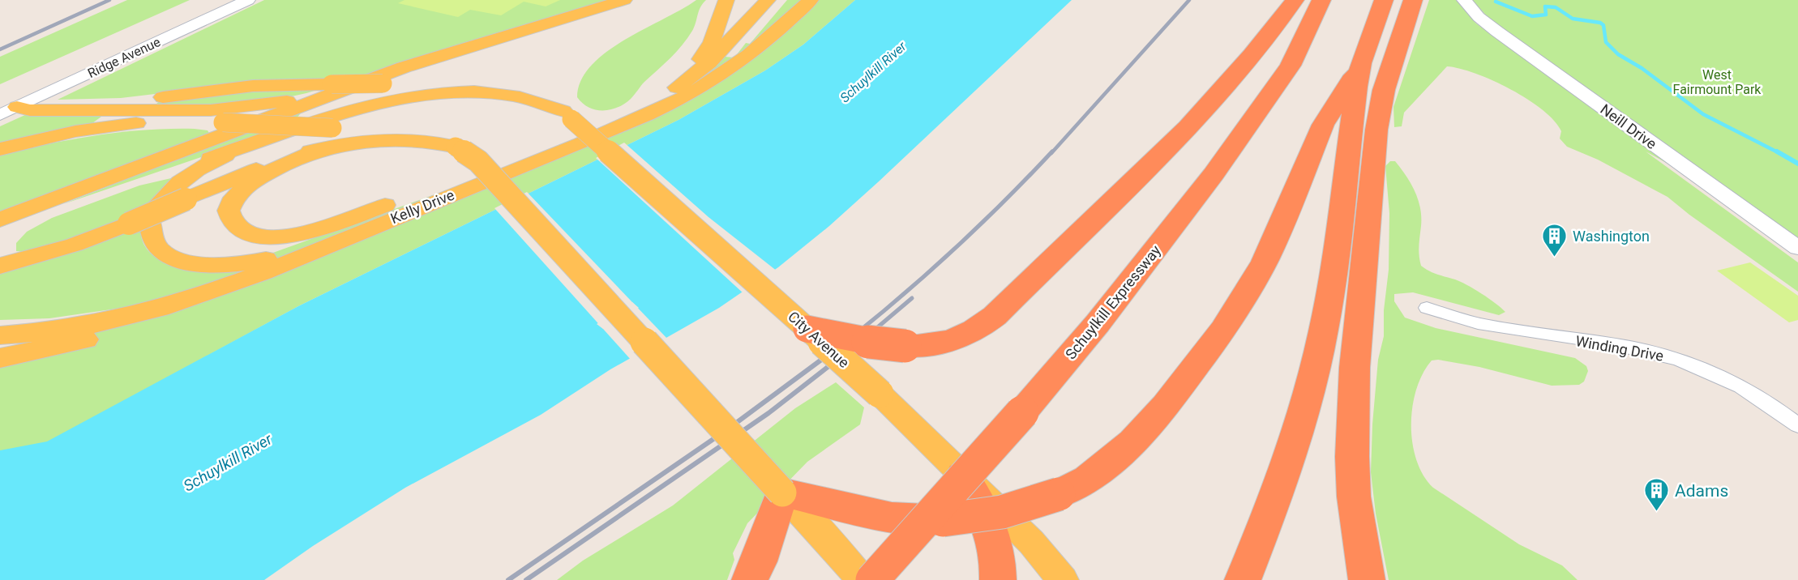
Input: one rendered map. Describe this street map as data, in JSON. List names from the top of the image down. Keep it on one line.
{"streets":{"highway":["Schuylkill Expressway"],"main road":["Ridge Avenue","Neill Drive","Kelly Drive","City Avenue"],"street":["Winding Drive"]},"water":["Schuylkill River"],"parks":["West Fairmount Park"],"places":{"building":["Washington","Adams"]}}
